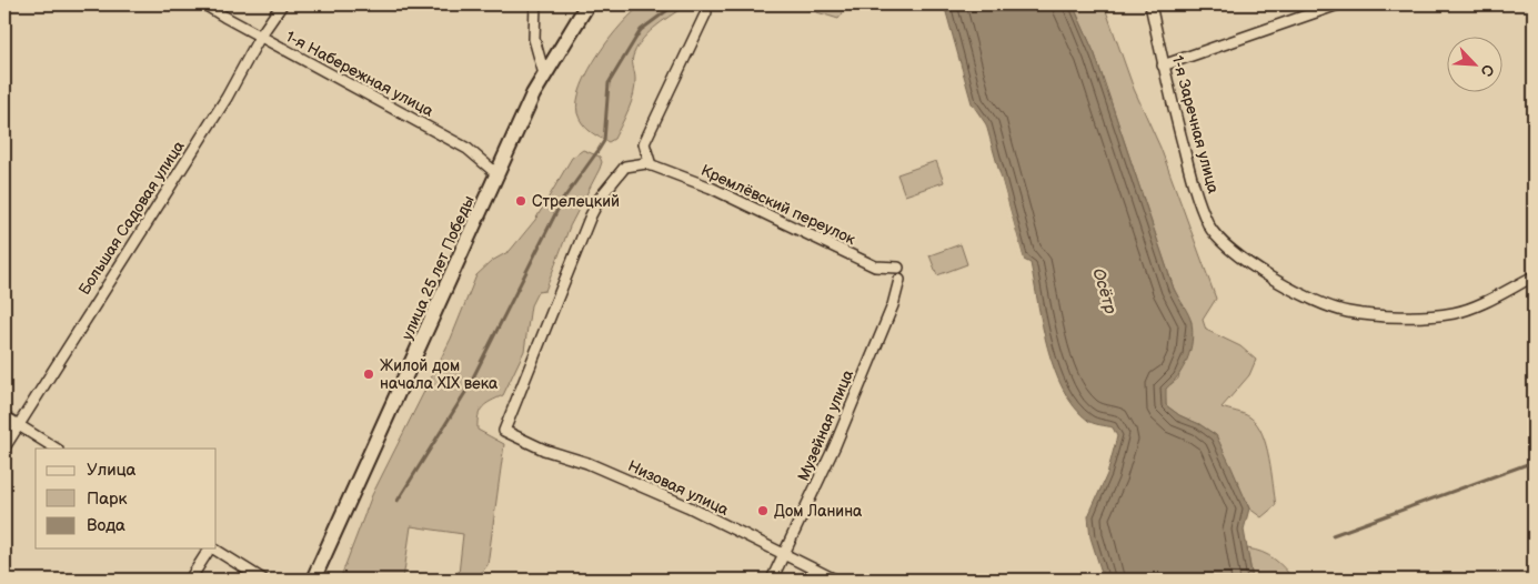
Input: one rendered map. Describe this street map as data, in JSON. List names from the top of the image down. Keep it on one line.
{"streets":{"main road":["улица 25 лет Победы"],"street":["1-я Набережная улица","1-я Заречная улица","Кремлёвский переулок","Большая Садовая улица","Музейная улица","Низовая улица"]},"crossings":[["1-я Набережная улица","Большая Садовая улица"],["1-я Набережная улица","улица 25 лет Победы"],["Кремлёвский переулок","Низовая улица"],["Музейная улица","Низовая улица"]],"water":["Осётр"],"places":["Стрелецкий","Жилой дом начала XIX века","Дом Ланина"],"legend":["Улица","Парк","Вода"],"north":"bottom right"}
